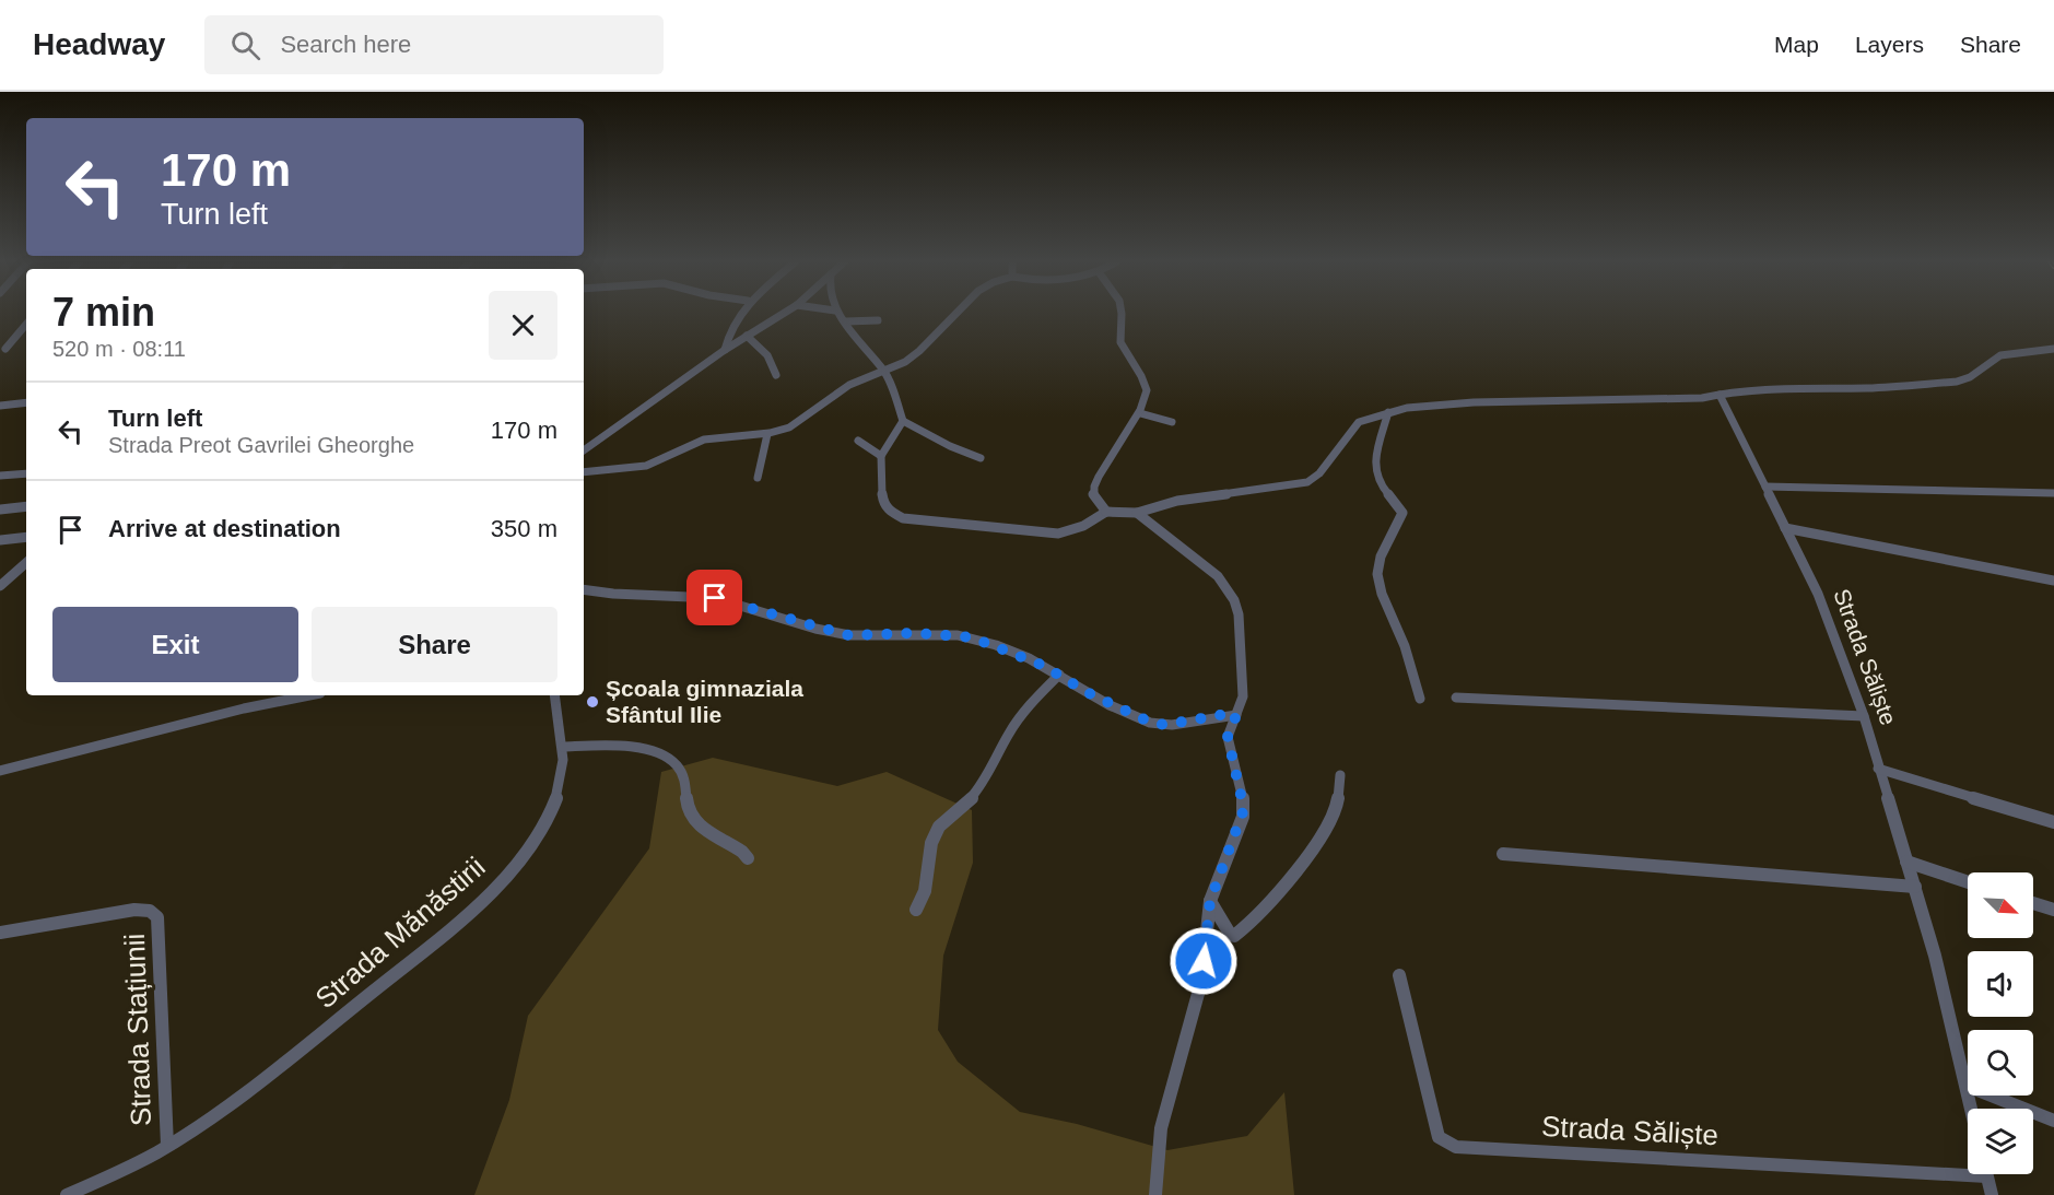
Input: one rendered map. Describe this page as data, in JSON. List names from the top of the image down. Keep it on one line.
{"streets":{"street":["Strada Săliște","Strada Mănăstirii","Strada Stațiunii"]},"crossings":[["Strada Mănăstirii","Strada Stațiunii"]],"places":["Școala gimnaziala Sfântul Ilie"],"north":"bottom right","page":{"header":"Headway","search":"Search here","nav":["Map","Layers","Share"],"turn":["170 m","Turn left"],"heading":["7 min","520 m · 08:11"],"list":[{"name":"Turn left","note":"Strada Preot Gavrilei Gheorghe","value":"170 m"},{"name":"Arrive at destination","value":"350 m"}],"buttons":["Exit","Share"]}}
